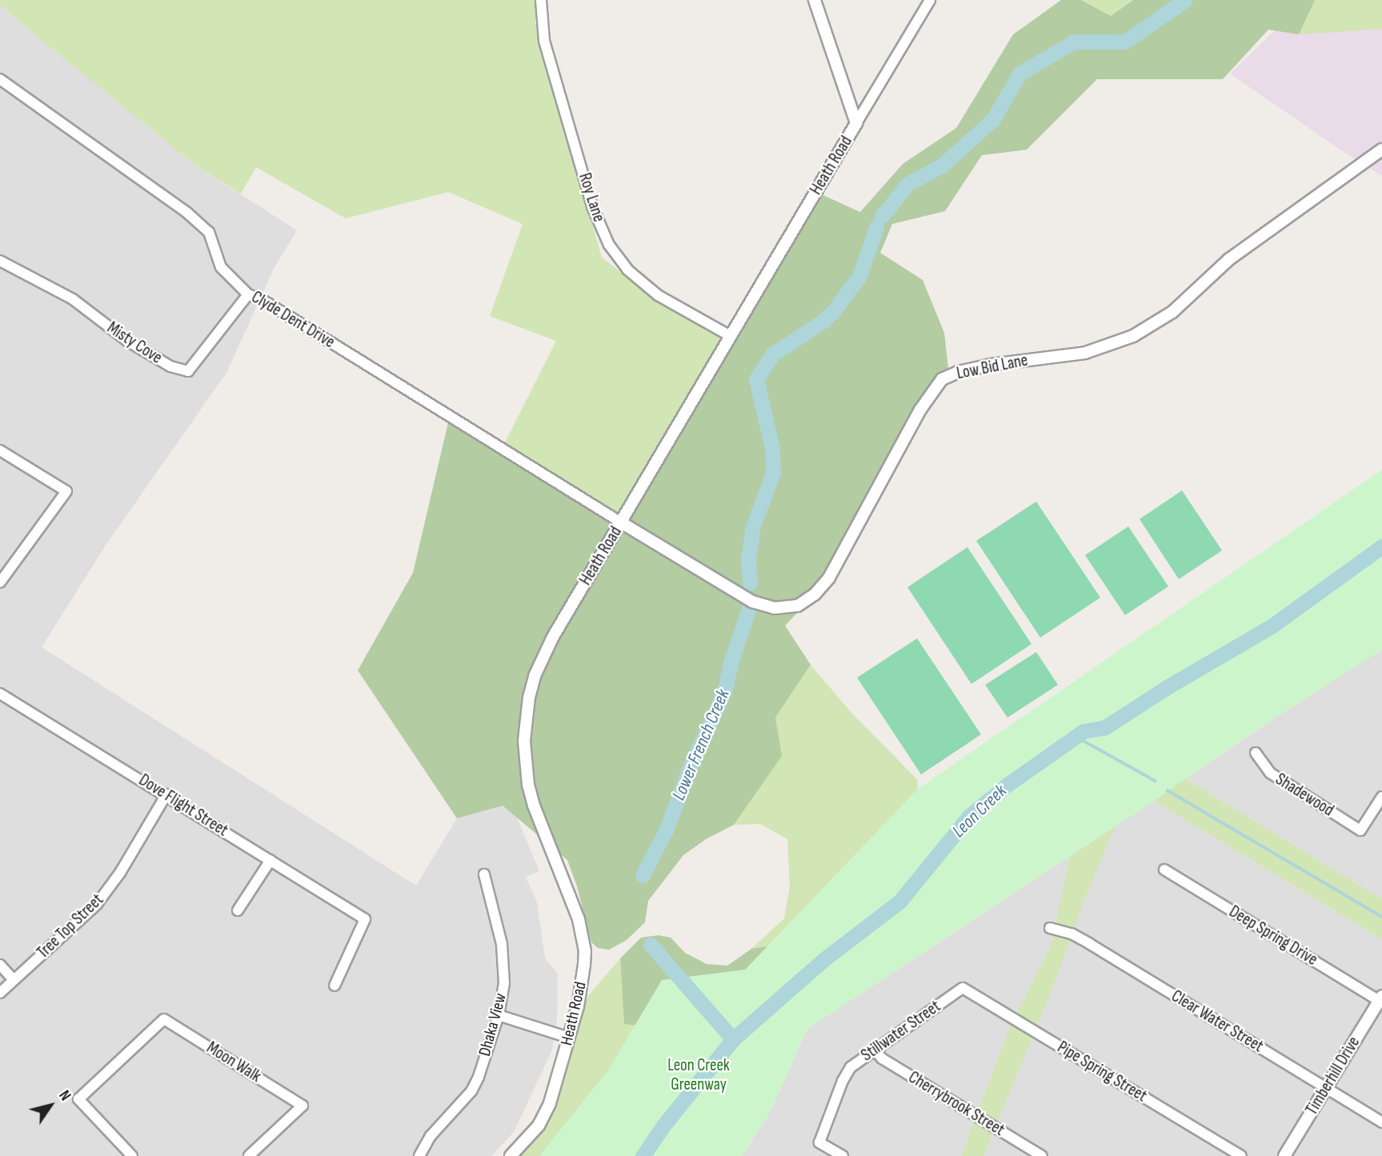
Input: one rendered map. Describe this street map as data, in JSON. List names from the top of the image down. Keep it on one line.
{"streets":{"street":["Heath Road","Roy Lane","Clyde Dent Drive","Misty Cove","Low Bid Lane","Shadewood","Dove Flight Street","Tree Top Street","Deep Spring Drive","Clear Water Street","Dhaka View","Stillwater Street","Moon Walk","Pipe Spring Street","Timberhill Drive","Cherrybrook Street"]},"crossings":[["Heath Road","Roy Lane"],["Heath Road","Clyde Dent Drive"],["Heath Road","Low Bid Lane"],["Clyde Dent Drive","Misty Cove"],["Clyde Dent Drive","Low Bid Lane"],["Dove Flight Street","Tree Top Street"],["Deep Spring Drive","Timberhill Drive"],["Clear Water Street","Timberhill Drive"],["Stillwater Street","Pipe Spring Street"],["Stillwater Street","Cherrybrook Street"]],"water":["Lower French Creek","Leon Creek"],"parks":["Leon Creek Greenway"],"north":"top right"}
